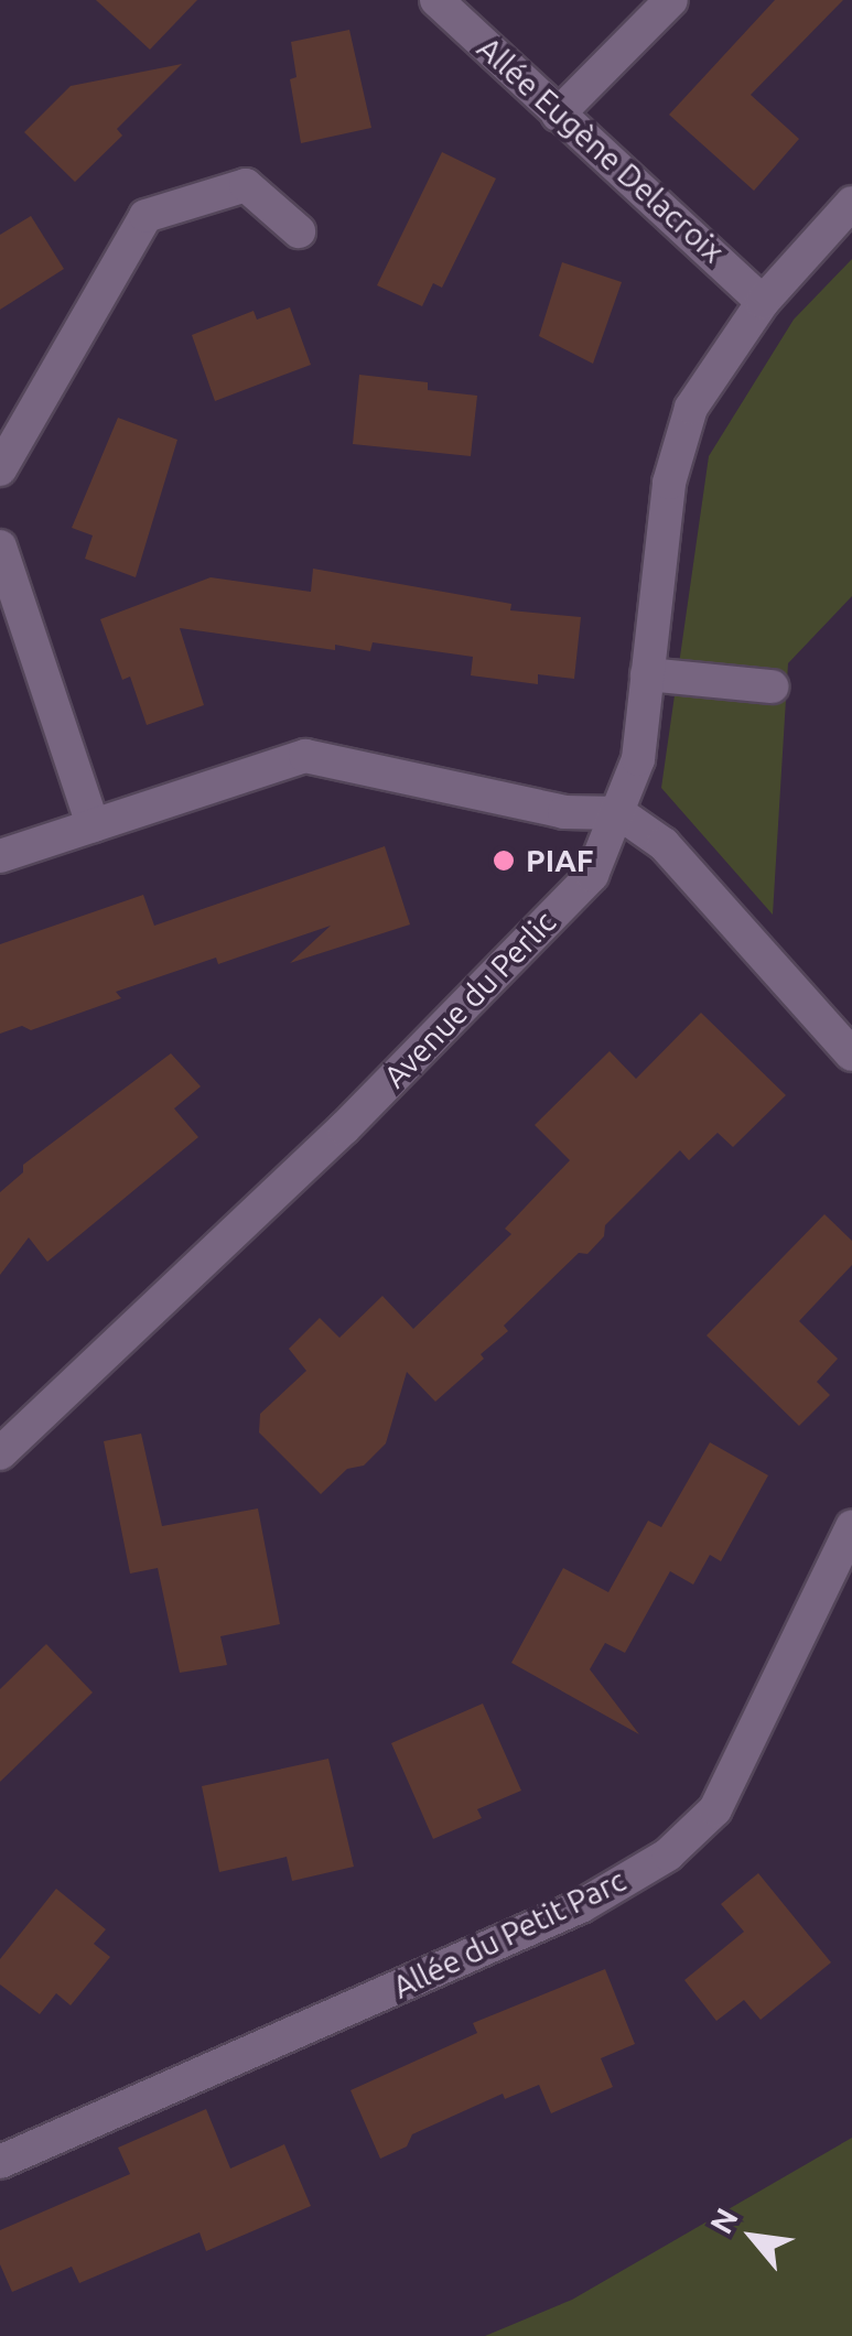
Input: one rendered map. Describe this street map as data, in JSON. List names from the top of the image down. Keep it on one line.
{"streets":{"street":["Allée Eugène Delacroix","Avenue du Perlic","Allée du Petit Parc"]},"crossings":[["Allée Eugène Delacroix","Avenue du Perlic"]],"places":["PIAF"],"north":"top left"}
